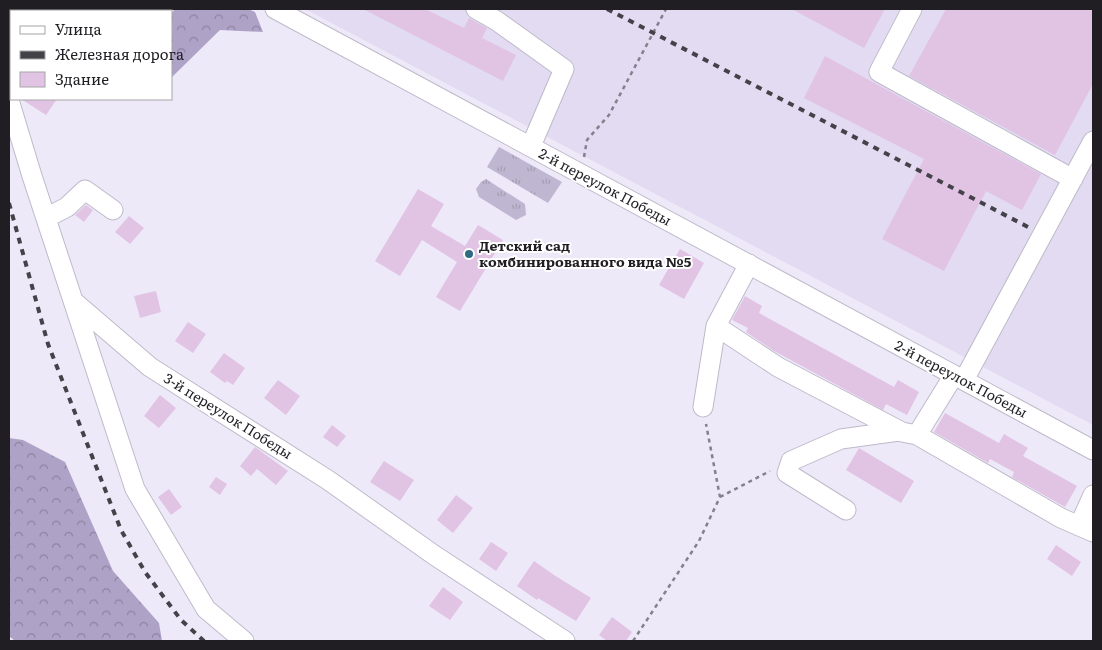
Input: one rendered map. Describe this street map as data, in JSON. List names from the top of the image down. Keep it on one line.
{"streets":{"street":["2-й переулок Победы","3-й переулок Победы"]},"places":["Детский сад комбинированного вида №5"],"legend":["Улица","Железная дорога","Здание"]}
